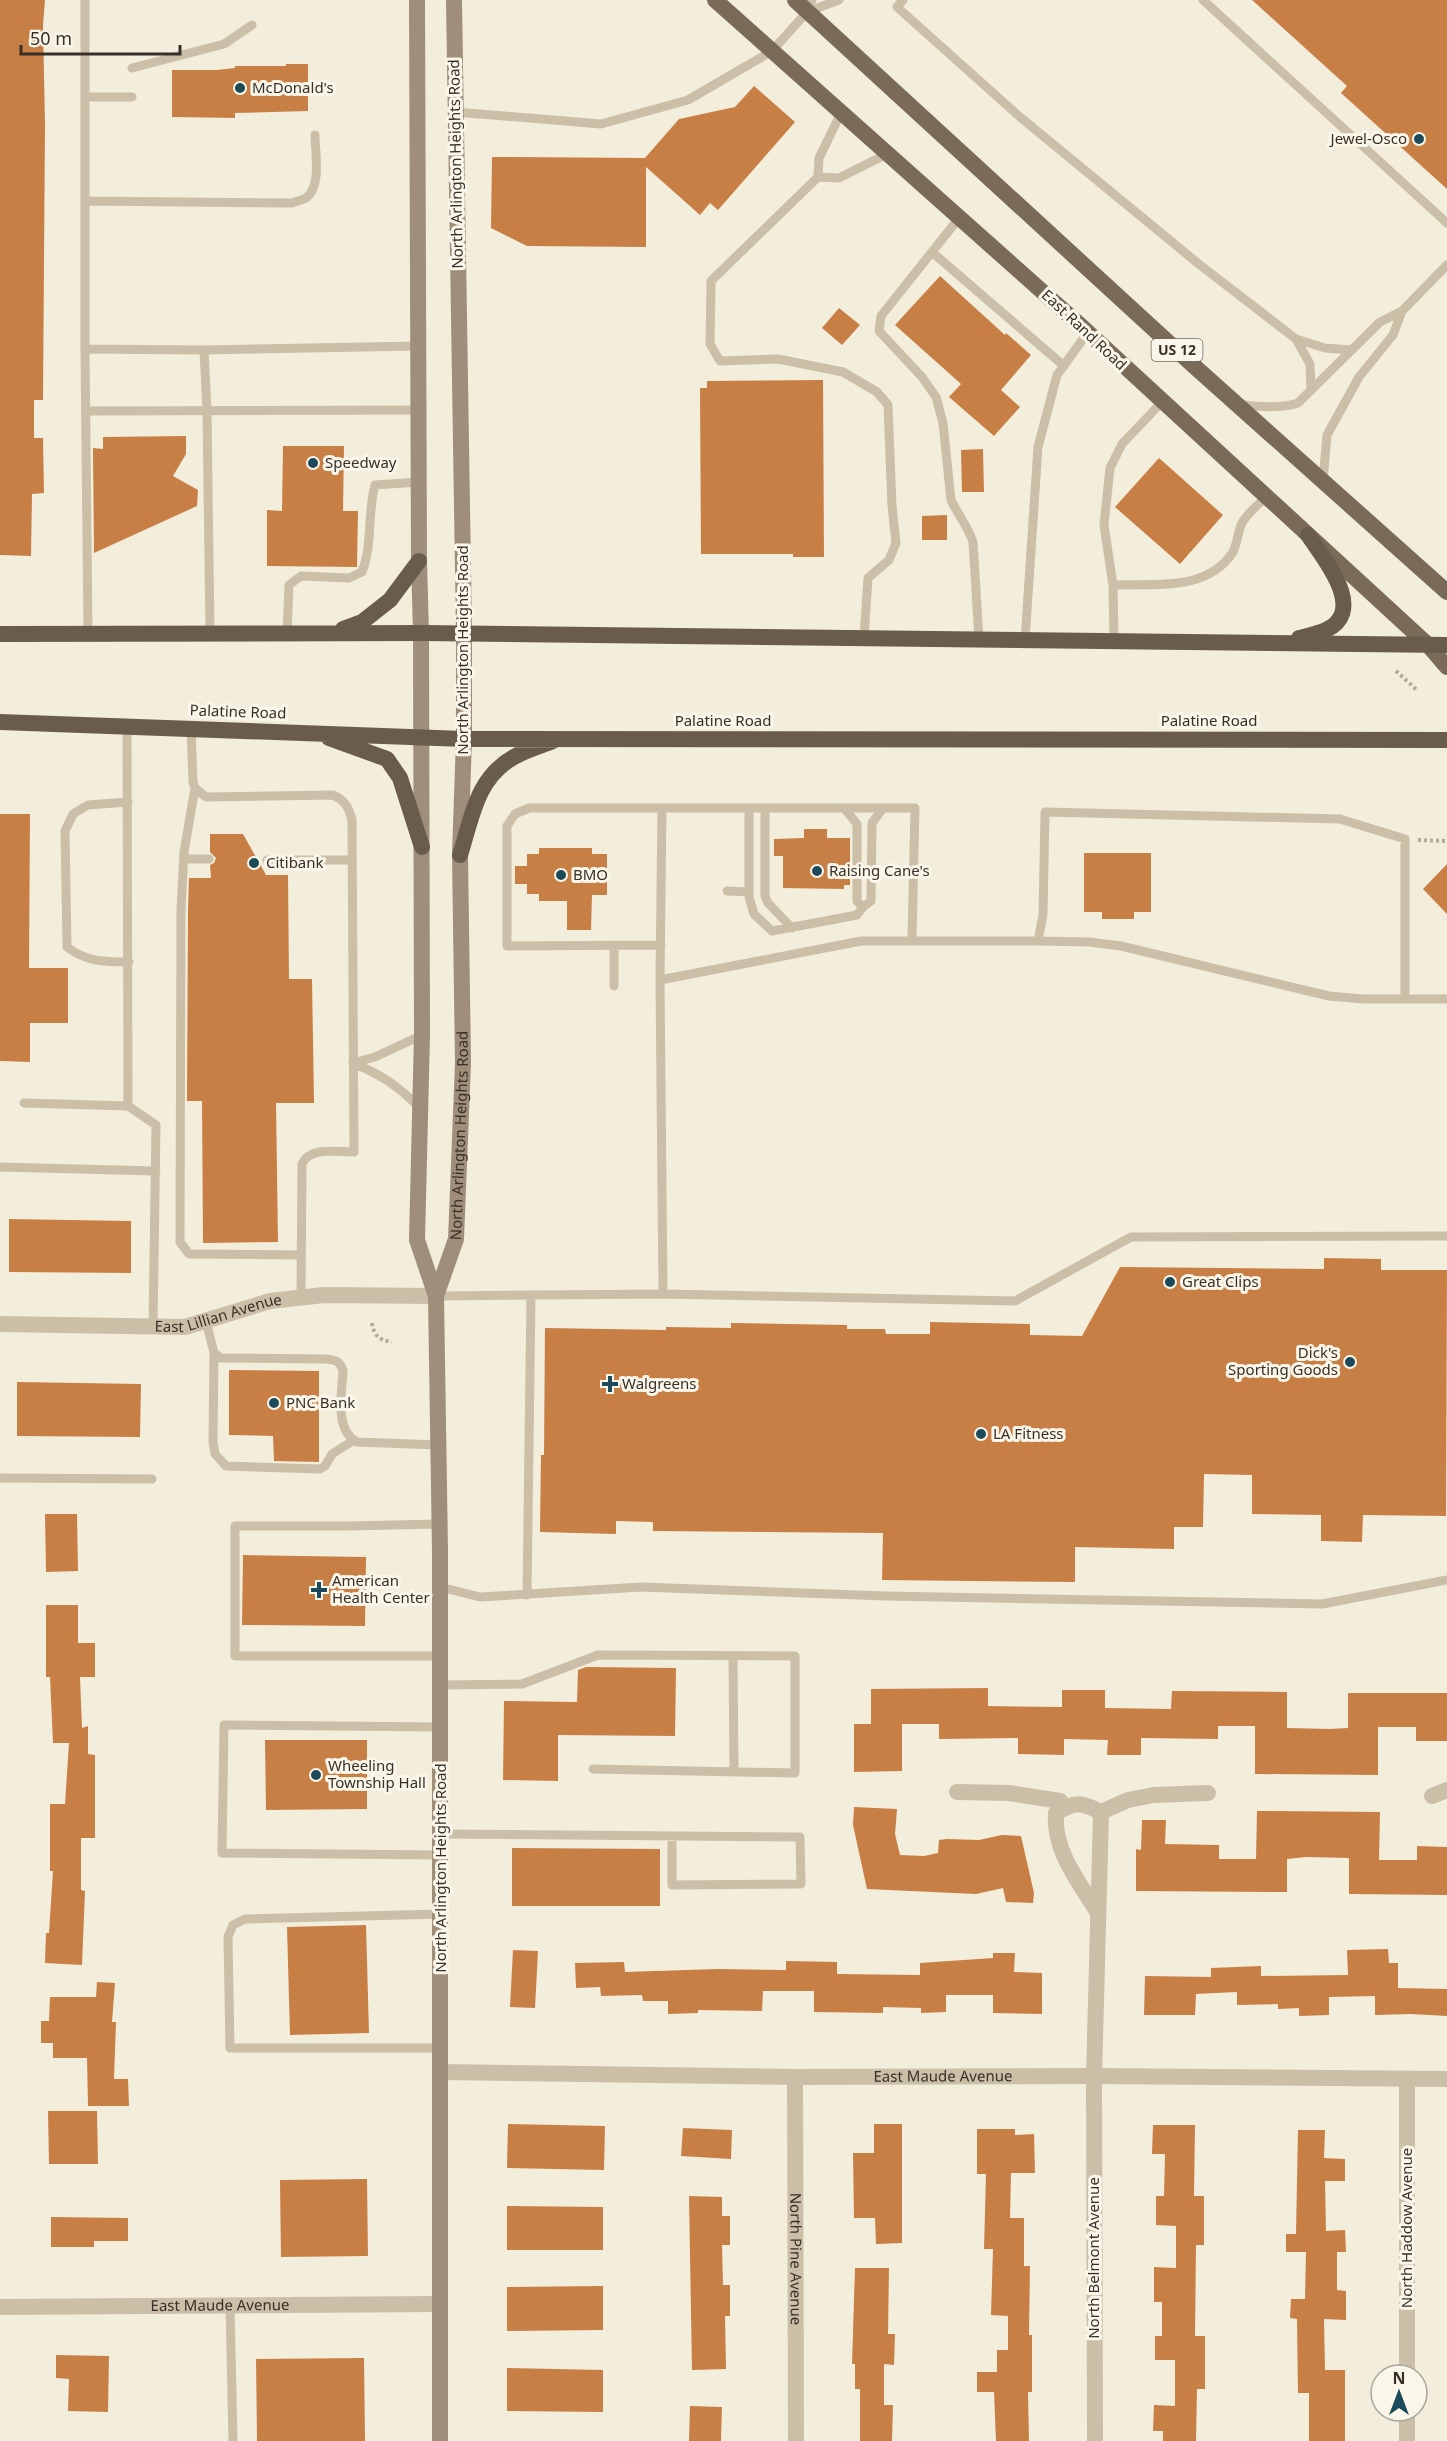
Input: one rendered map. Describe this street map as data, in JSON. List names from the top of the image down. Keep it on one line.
{"streets":{"highway":["Palatine Road"],"main road":["North Arlington Heights Road","East Rand Road","US 12"],"street":["East Lillian Avenue","East Maude Avenue","North Haddow Avenue","North Belmont Avenue","North Pine Avenue"]},"crossings":[["North Arlington Heights Road","Palatine Road"],["North Arlington Heights Road","East Lillian Avenue"],["North Arlington Heights Road","East Maude Avenue"],["East Maude Avenue","North Haddow Avenue"],["East Maude Avenue","North Belmont Avenue"],["East Maude Avenue","North Pine Avenue"]],"places":{"other":["McDonald's","Jewel-Osco","Speedway","Citibank","Raising Cane's","BMO","Great Clips","Dick's Sporting Goods","PNC Bank","LA Fitness","Wheeling Township Hall"],"health":["Walgreens","American Health Center"]},"scale_bar":"50 m","north":"top"}
